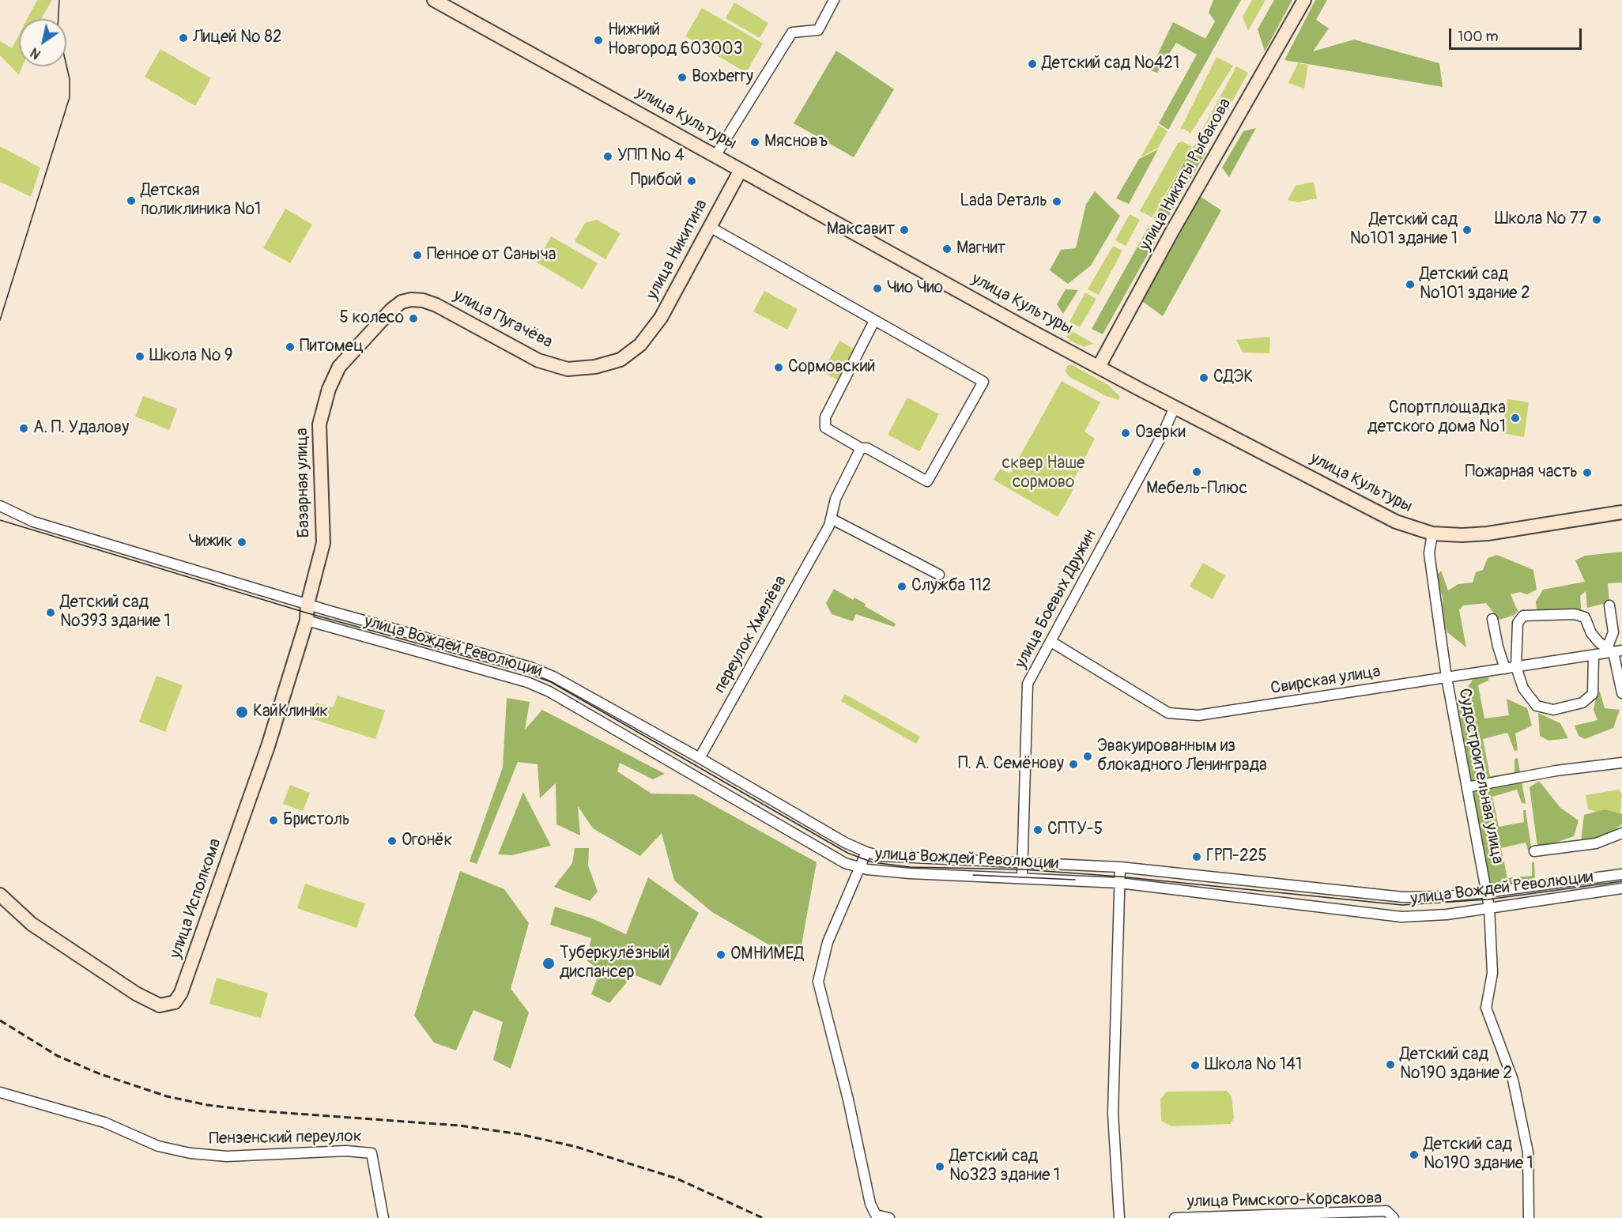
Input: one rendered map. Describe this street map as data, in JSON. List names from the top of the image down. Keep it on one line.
{"streets":{"street":["улица Культуры","улица Никиты Рыбакова","улица Никитина","улица Пугачёва","Базарная улица","улица Боевых Дружин","переулок Хмелёва","улица Вождей Революции","Свирская улица","Судостроительная улица","улица Исполкома","Пензенский переулок","улица Римского-Корсакова"]},"crossings":[["улица Культуры","улица Никиты Рыбакова"],["улица Культуры","улица Никитина"],["улица Культуры","улица Боевых Дружин"],["улица Культуры","Судостроительная улица"],["улица Никитина","улица Пугачёва"],["улица Пугачёва","Базарная улица"],["Базарная улица","улица Вождей Революции"],["Базарная улица","улица Исполкома"],["улица Боевых Дружин","улица Вождей Революции"],["улица Боевых Дружин","Свирская улица"],["переулок Хмелёва","улица Вождей Революции"],["улица Вождей Революции","Судостроительная улица"],["улица Вождей Революции","улица Исполкома"],["Свирская улица","Судостроительная улица"]],"parks":["сквер Наше сормово"],"places":["Лицей № 82","Нижний Новгород 603003","Детский сад №421","Boxberry","Мясновъ","УПП № 4","Прибой","Детская поликлиника №1","Lada Dеталь","Школа № 77","Максавит","Детский сад №101 здание 1","Магнит","Пенное от Саныча","Детский сад №101 здание 2","Чио Чио","5 колесо","Питомец","Школа № 9","Сормовский","СДЭК","Спортплощадка детского дома №1","А. П. Удалову","Озерки","Мебель-Плюс","Пожарная часть","Чижик","Служба 112","Детский сад №393 здание 1","КайКлиник","Эвакуированным из блокадного Ленинграда","П. А. Семёнову","Бристоль","СПТУ-5","Огонёк","ГРП-225","ОМНИМЕД","Туберкулёзный диспансер","Детский сад №190 здание 2","Школа № 141","Детский сад №190 здание 1","Детский сад №323 здание 1"],"scale_bar":"100 m","north":"bottom left"}
